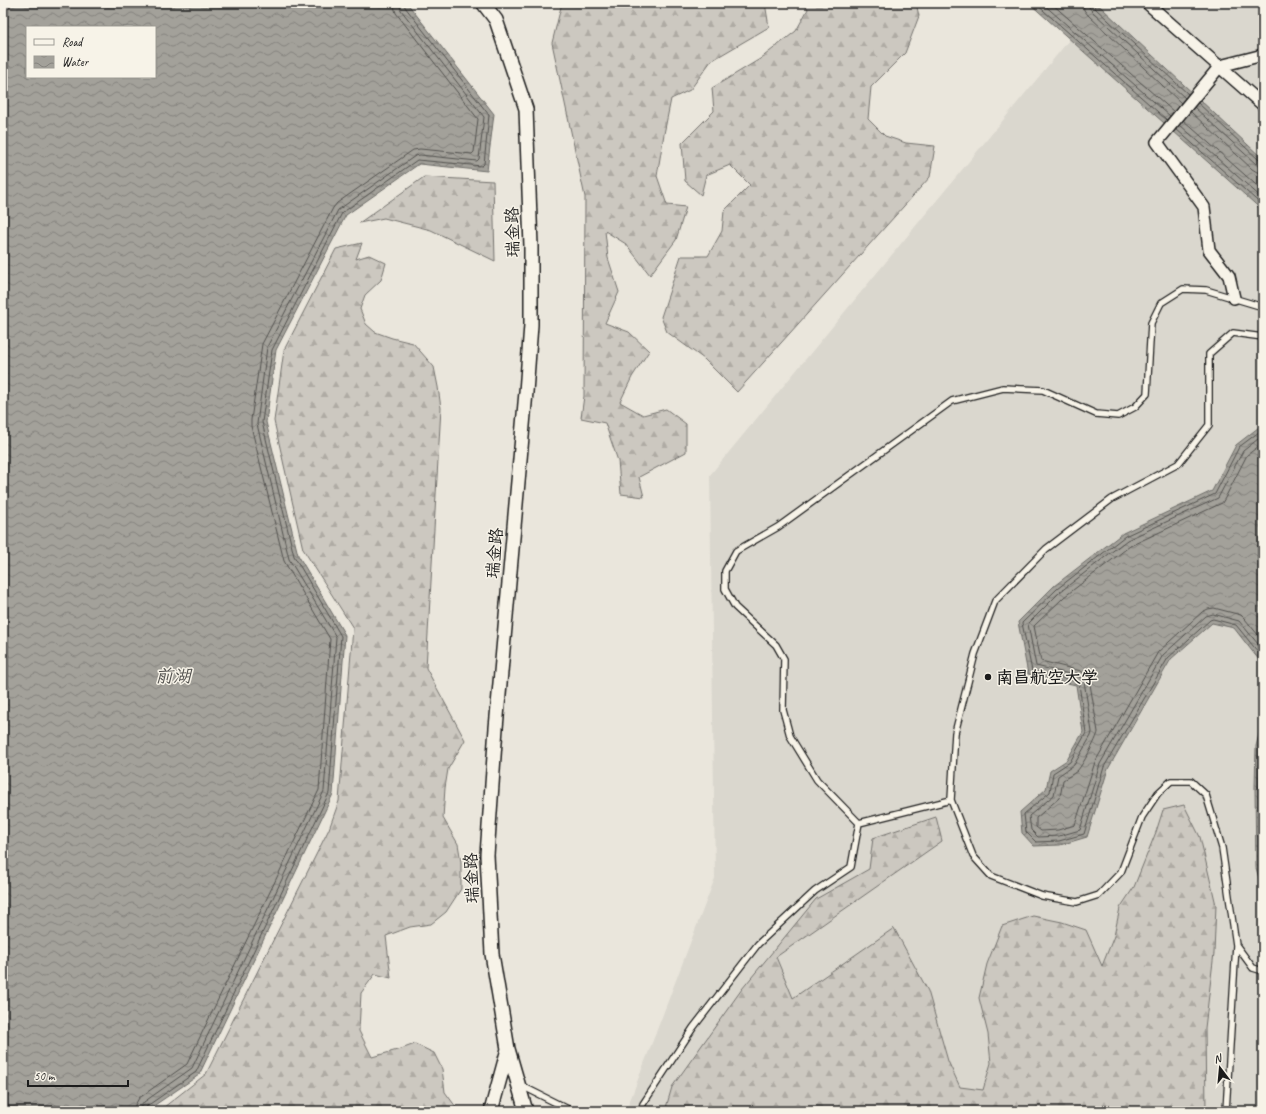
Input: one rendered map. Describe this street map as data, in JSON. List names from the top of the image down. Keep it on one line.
{"streets":{"street":["瑞金路"]},"water":["前湖"],"places":["南昌航空大学"],"legend":["Road","Water"],"scale_bar":"50 m","north":"top"}
